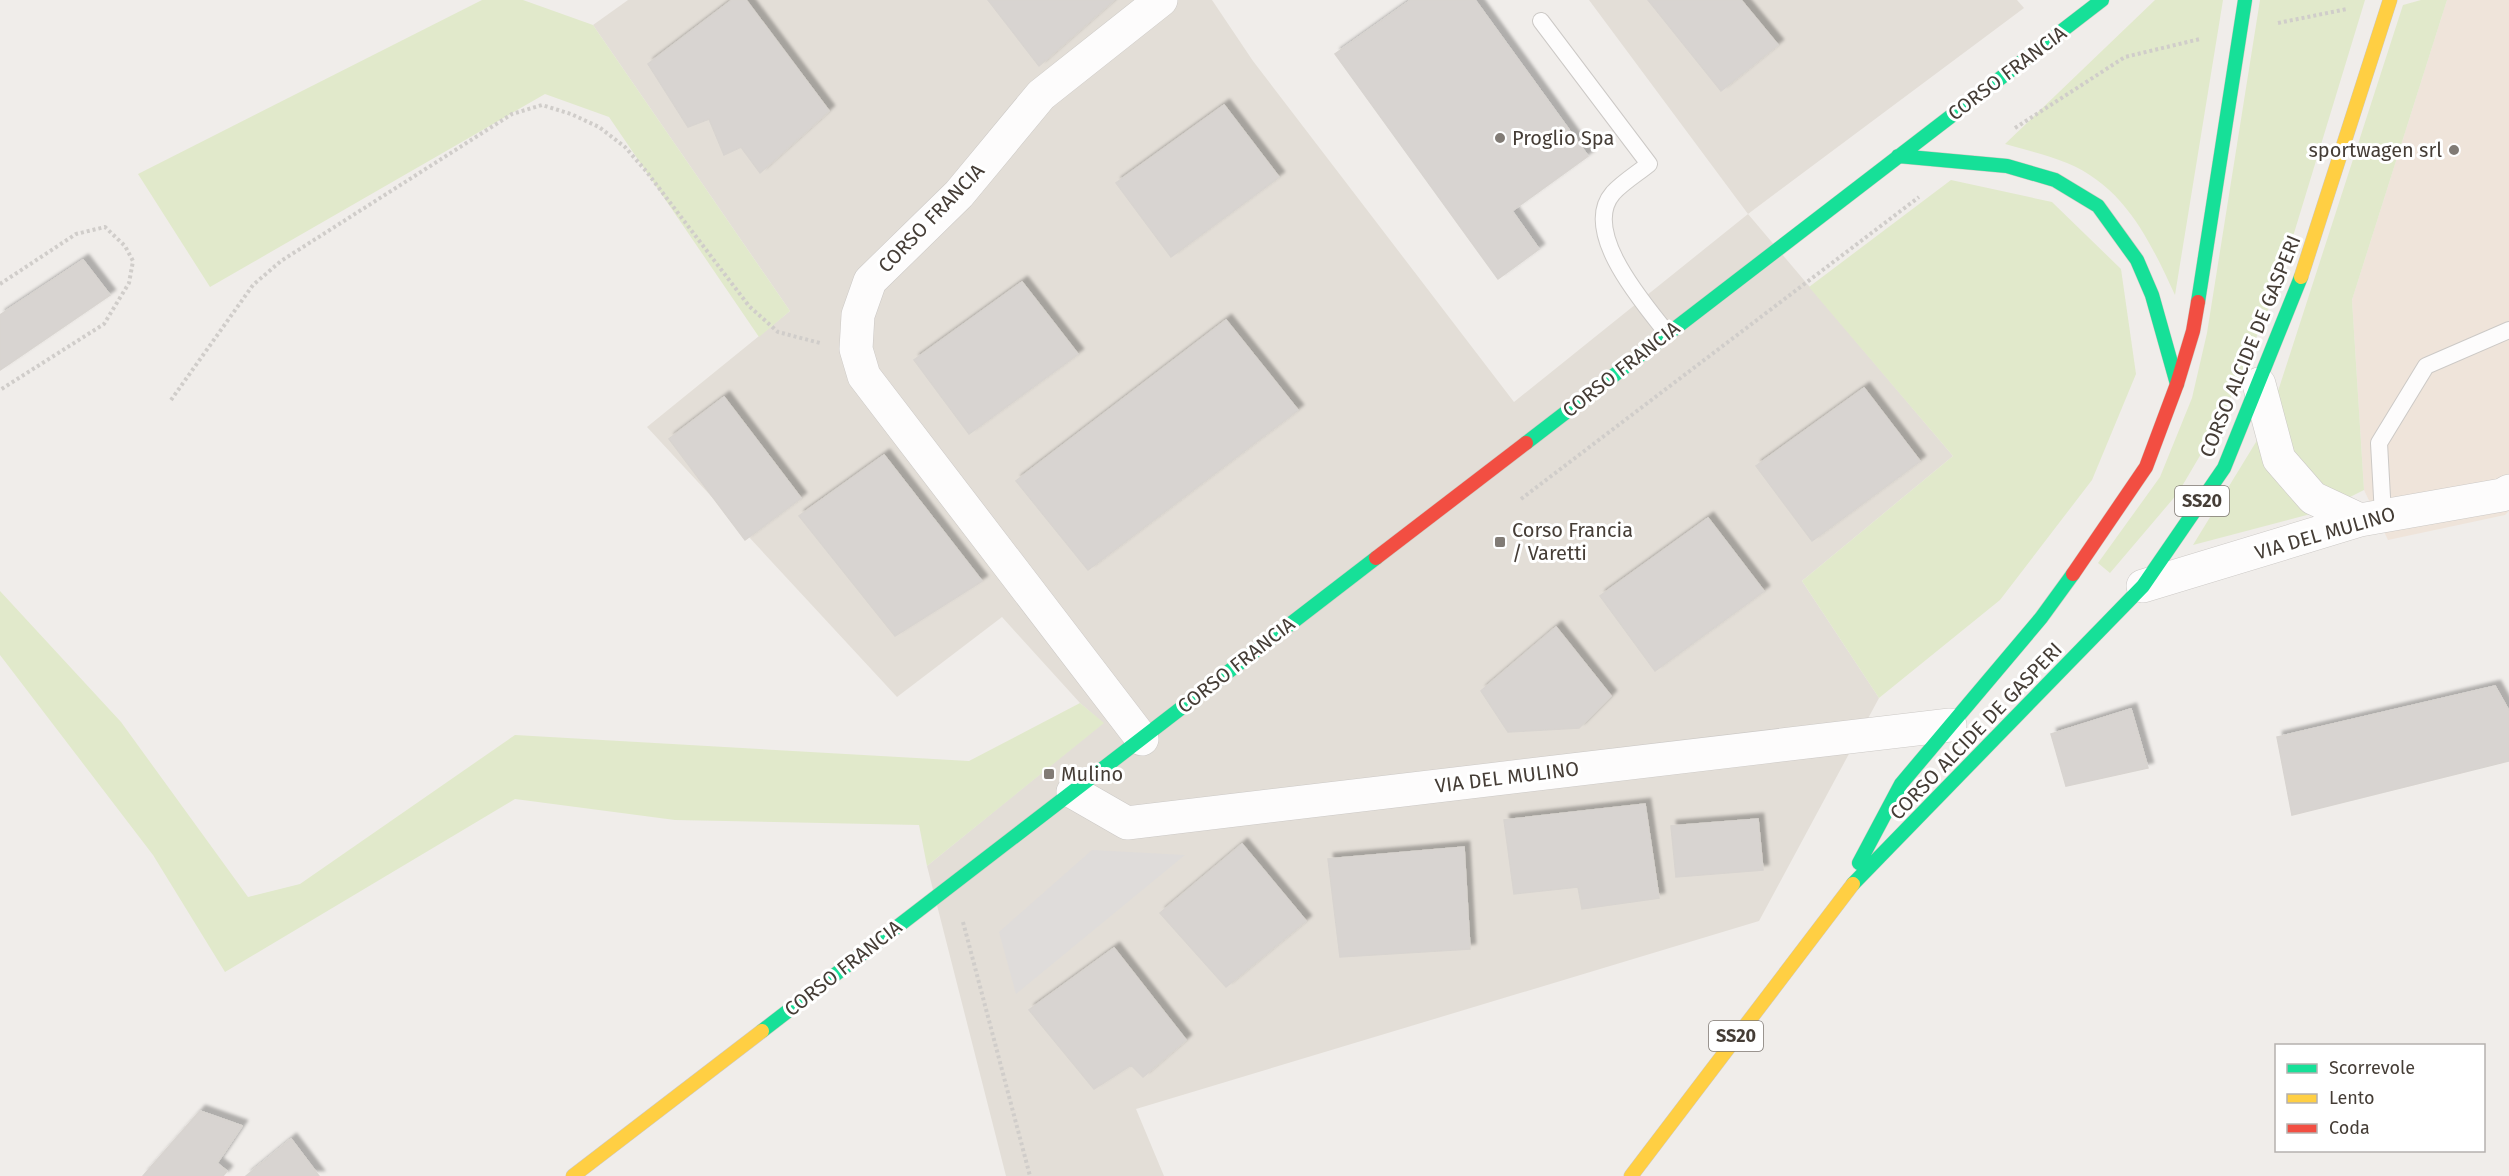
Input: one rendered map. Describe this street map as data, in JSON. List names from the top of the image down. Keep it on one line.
{"streets":{"main road":["CORSO FRANCIA","CORSO ALCIDE DE GASPERI","SS20"],"street":["VIA DEL MULINO"]},"crossings":[["CORSO FRANCIA","VIA DEL MULINO"],["CORSO ALCIDE DE GASPERI","VIA DEL MULINO"]],"places":{"other":["Proglio Spa","sportwagen srl"],"transit":["Corso Francia / Varetti","Mulino"]},"legend":["Scorrevole","Lento","Coda"]}
